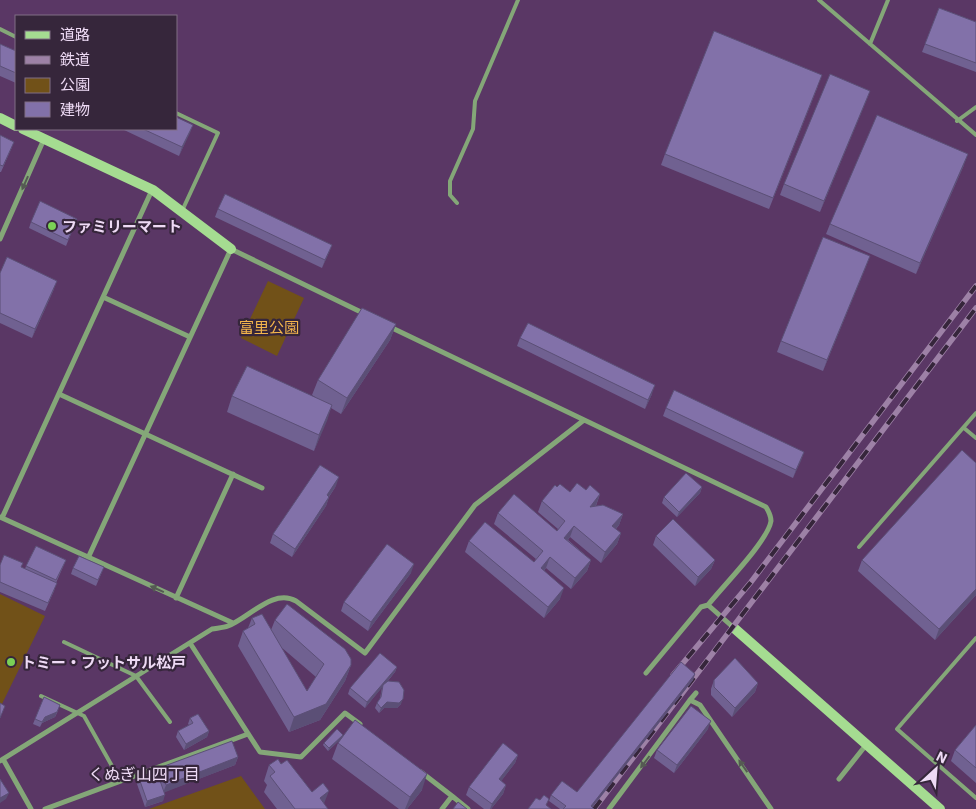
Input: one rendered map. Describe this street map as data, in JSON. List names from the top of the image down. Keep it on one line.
{"districts":["くぬぎ山四丁目"],"parks":["富里公園"],"places":["ファミリーマート","トミー・フットサル松戸"],"legend":["道路","鉄道","公園","建物"],"north":"top right"}
